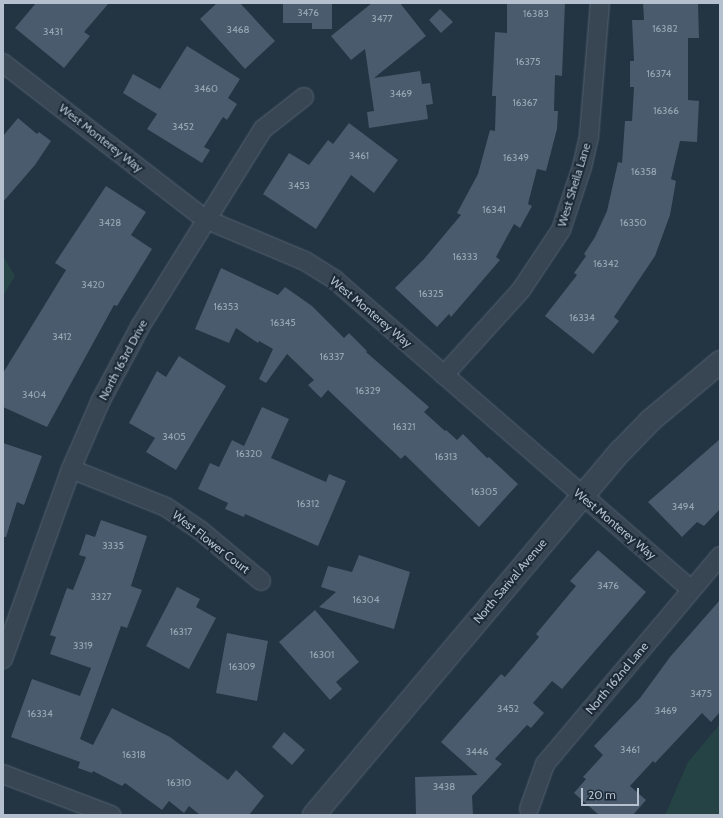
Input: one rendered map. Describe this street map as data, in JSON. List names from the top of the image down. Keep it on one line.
{"streets":{"street":["West Monterey Way","West Sheila Lane","North 163rd Drive","West Flower Court","North Sarival Avenue","North 162nd Lane"]},"crossings":[["West Monterey Way","West Sheila Lane"],["West Monterey Way","North 163rd Drive"],["West Monterey Way","North Sarival Avenue"],["West Monterey Way","North 162nd Lane"],["North 163rd Drive","West Flower Court"]],"house_numbers":["3476","16383","3477","16382","3468","3431","16375","16374","3460","3469","16367","16366","3452","3461","16349","16358","3453","16341","3428","16350","16333","16342","3420","16325","16353","16334","16345","3412","16337","16329","3404","16321","3405","16320","16313","16305","16312","3494","3335","3476","3327","16304","16317","3319","16301","16309","3475","3452","3469","16334","3461","3446","16318","16310","3438"],"scale_bar":"20 m"}
